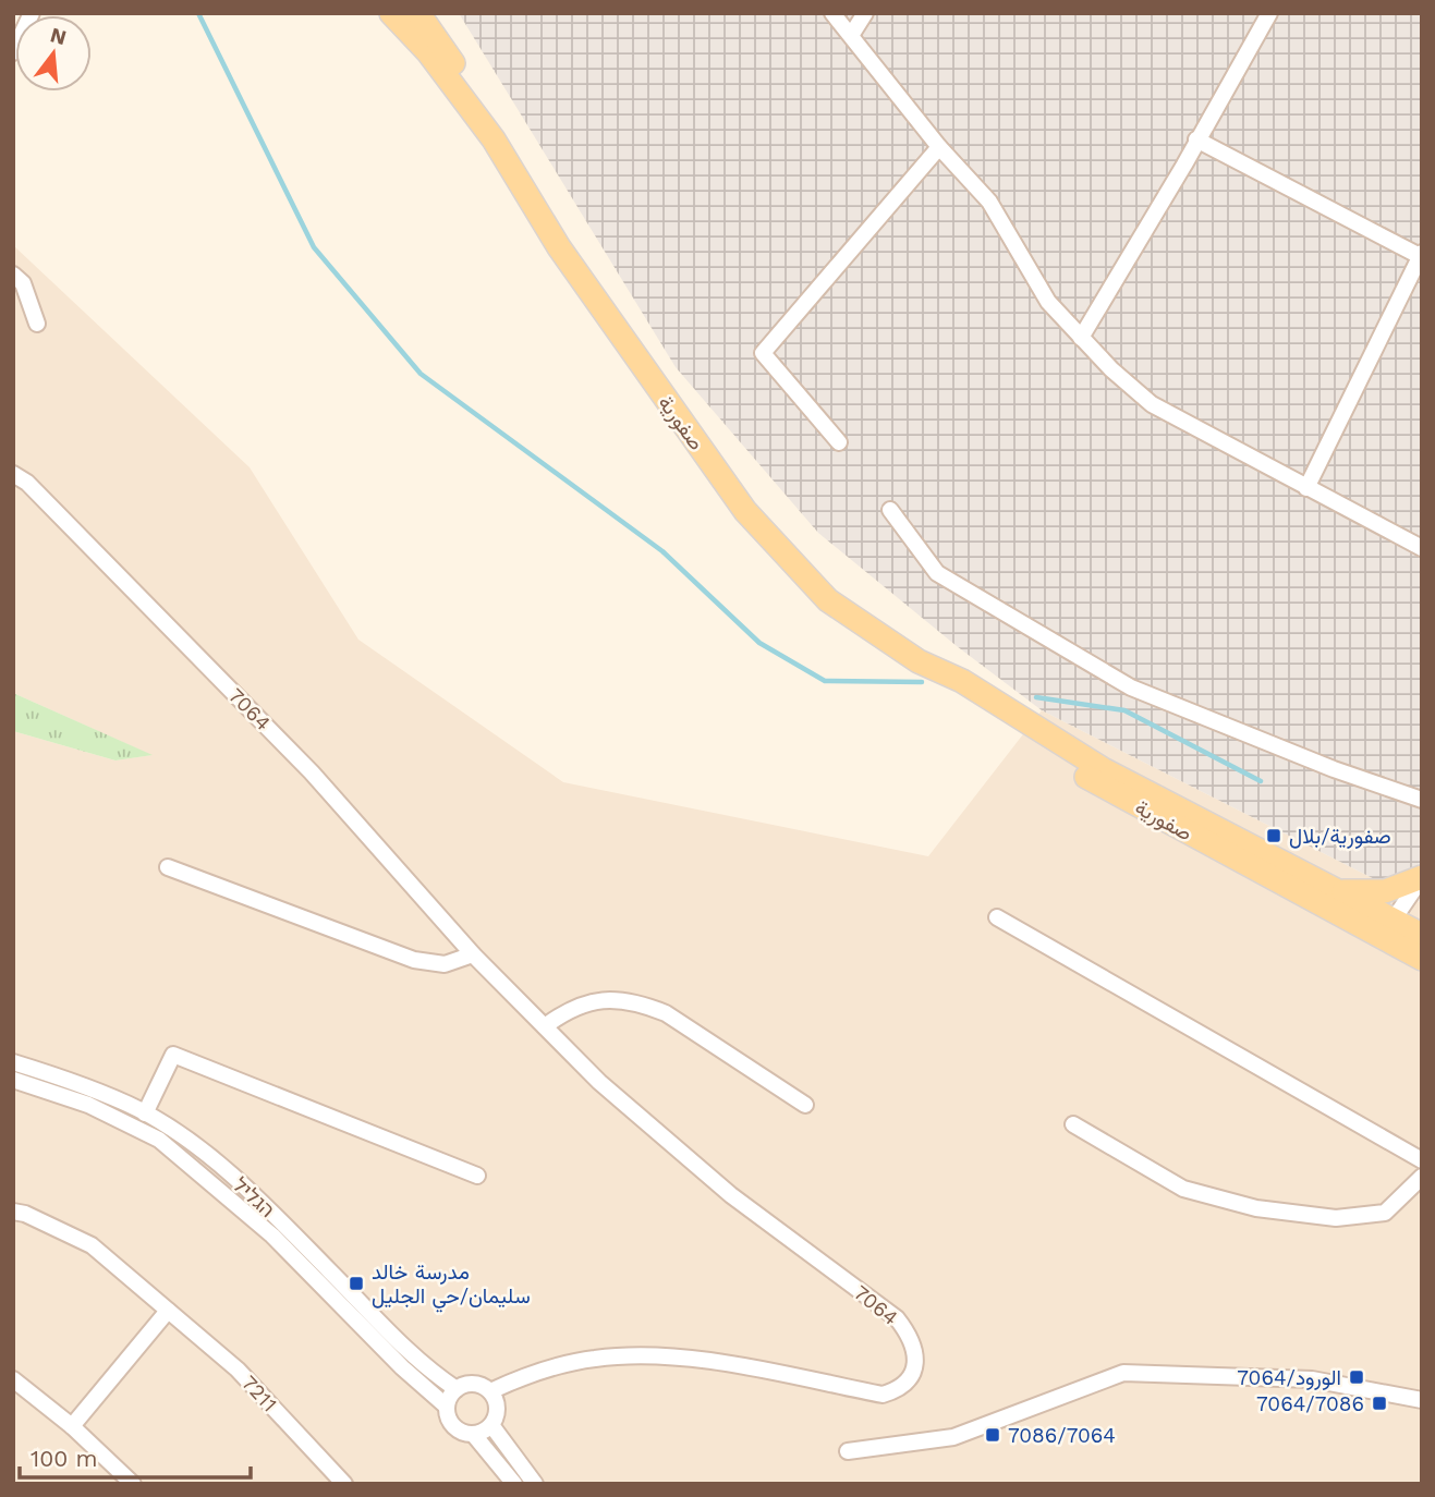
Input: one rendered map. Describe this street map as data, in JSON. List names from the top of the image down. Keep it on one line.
{"streets":{"main road":["صفورية"],"street":["7064","הגליל","7211"]},"crossings":[["7064","הגליל"]],"places":{"transit":["صفورية/بلال","مدرسة خالد سليمان/حي الجليل","الورود/7064","7064/7086","7086/7064"]},"scale_bar":"100 m","north":"top"}
